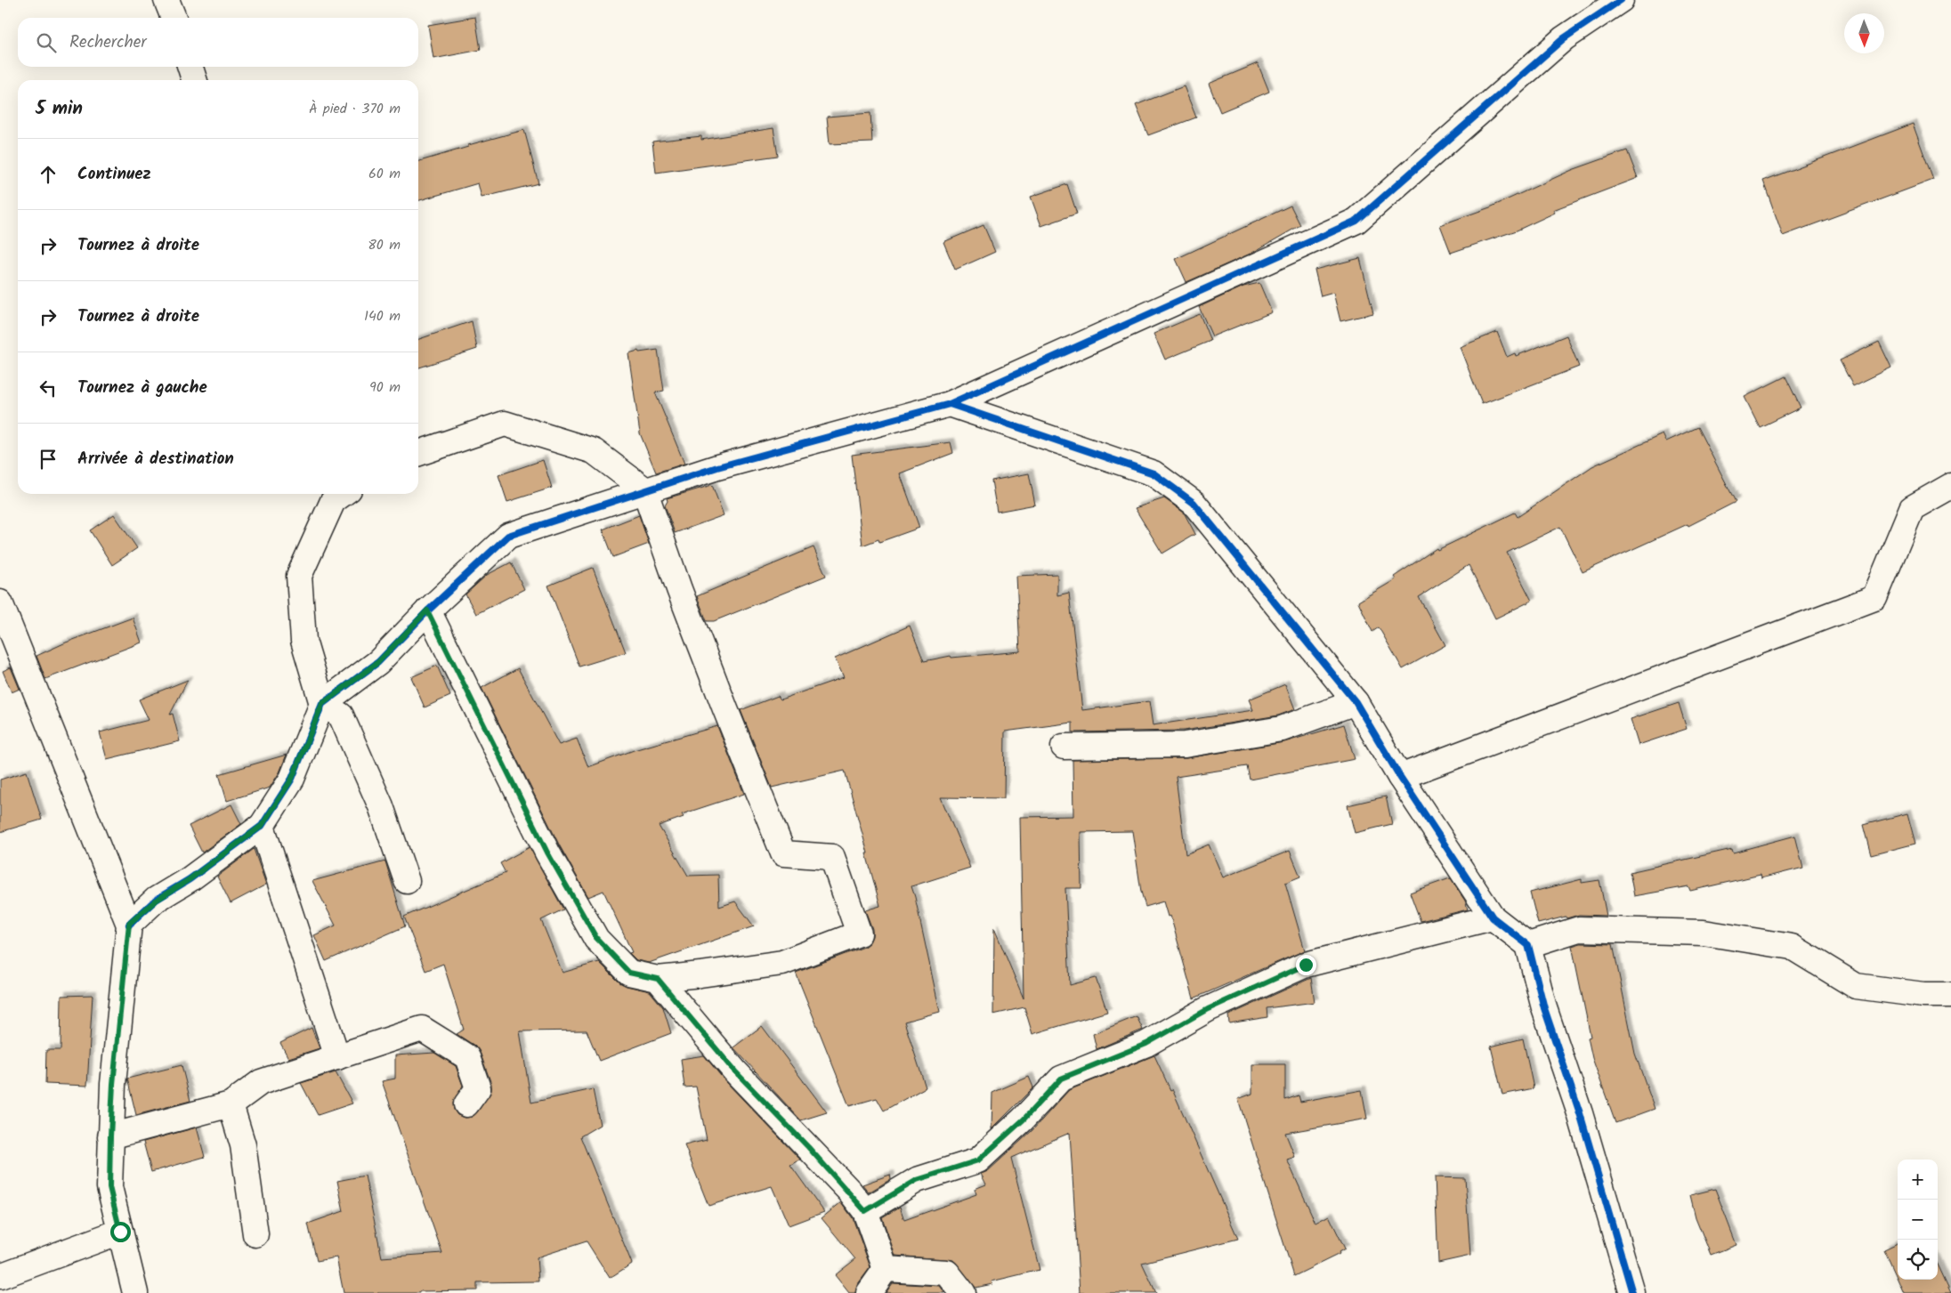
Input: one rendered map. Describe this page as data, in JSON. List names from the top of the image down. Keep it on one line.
{"north":"bottom","page":{"search":"Rechercher","heading":["5 min","À pied · 370 m"],"list":[["Continuez","60 m"],["Tournez à droite","80 m"],["Tournez à droite","140 m"],["Tournez à gauche","90 m"],"Arrivée à destination"],"map_buttons":["+","−"]}}
